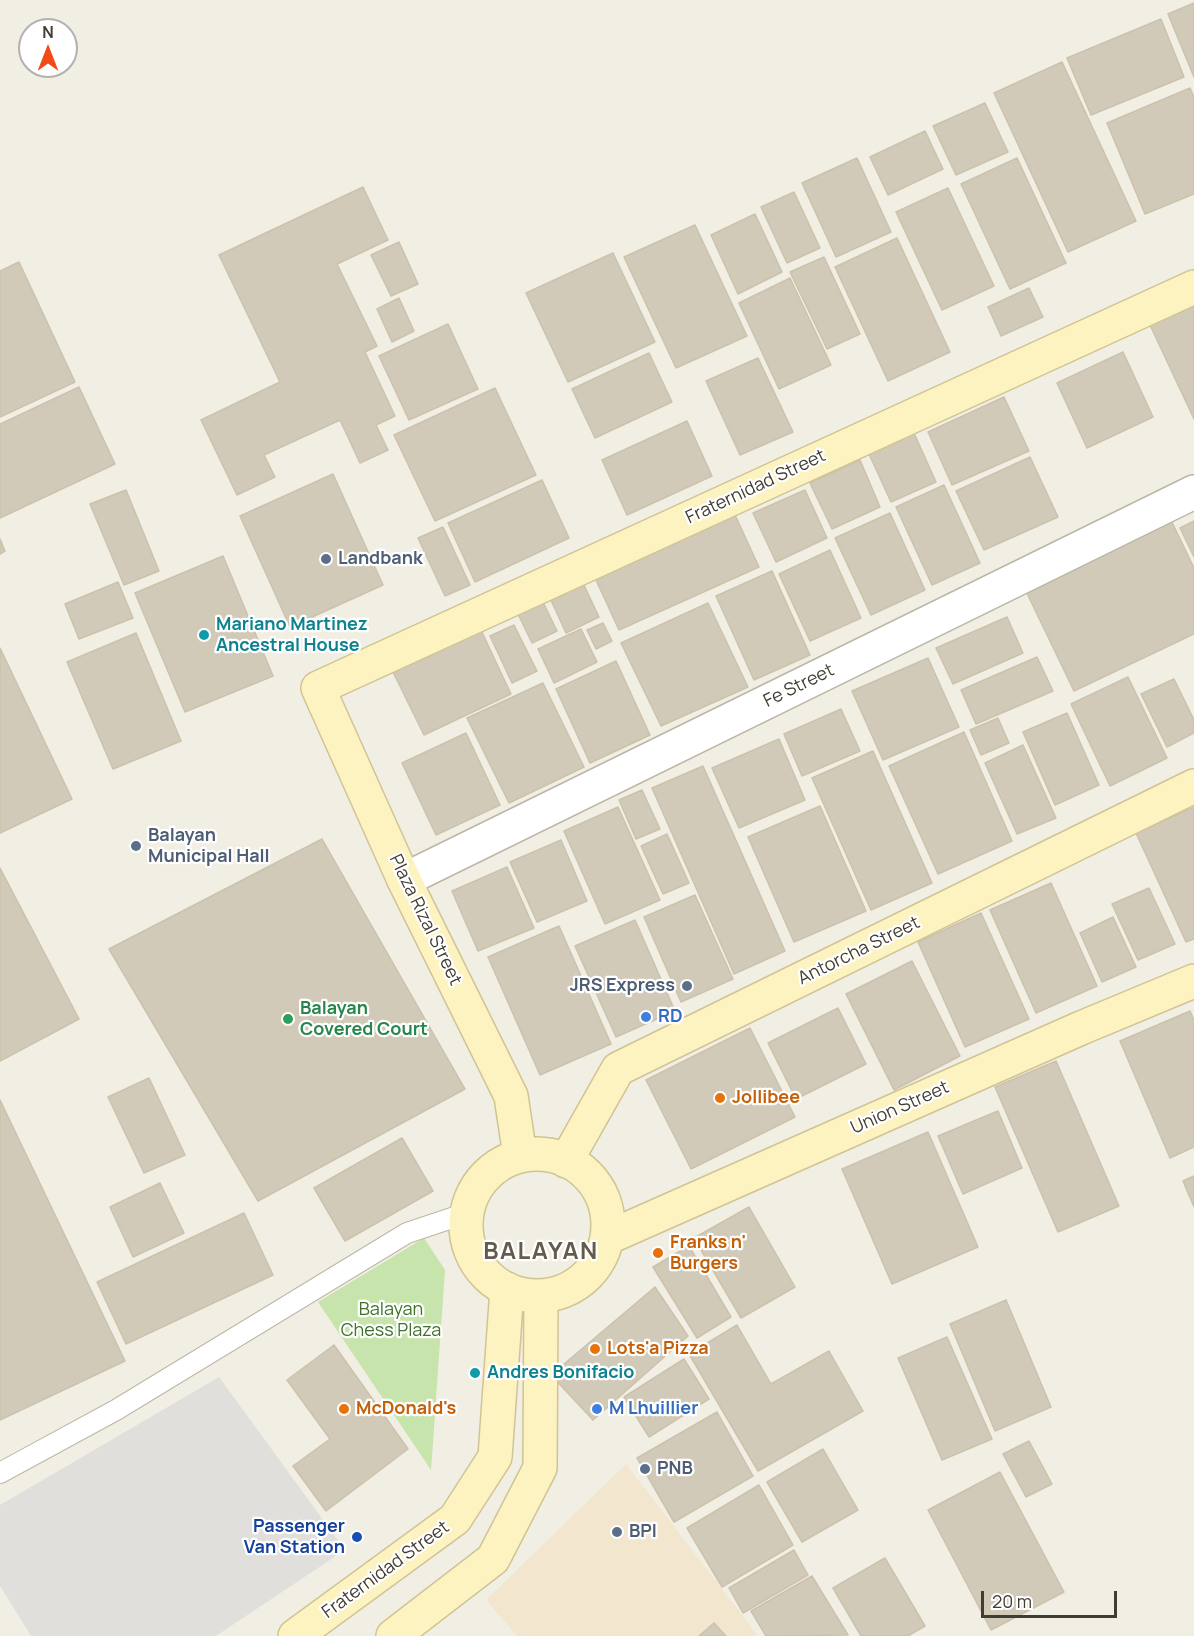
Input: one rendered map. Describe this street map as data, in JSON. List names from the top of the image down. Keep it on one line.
{"streets":{"street":["Fraternidad Street","Fe Street","Plaza Rizal Street","Antorcha Street","Union Street"]},"crossings":[["Fraternidad Street","Plaza Rizal Street"],["Fraternidad Street","Antorcha Street"],["Fraternidad Street","Union Street"],["Fe Street","Plaza Rizal Street"],["Plaza Rizal Street","Antorcha Street"],["Plaza Rizal Street","Union Street"],["Antorcha Street","Union Street"]],"districts":["BALAYAN"],"parks":["Balayan Chess Plaza"],"places":["Landbank","Mariano Martinez Ancestral House","Balayan Municipal Hall","JRS Express","RD","Balayan Covered Court","Jollibee","Franks n' Burgers","Lots'a Pizza","Andres Bonifacio","McDonald's","M Lhuillier","PNB","BPI","Passenger Van Station"],"scale_bar":"20 m","north":"top"}
